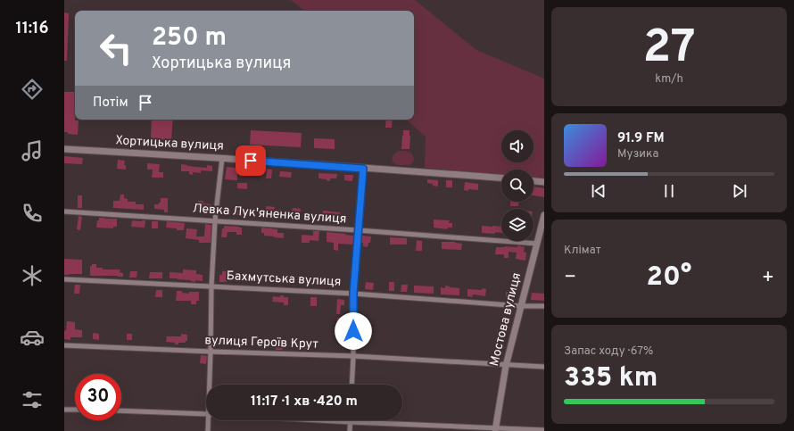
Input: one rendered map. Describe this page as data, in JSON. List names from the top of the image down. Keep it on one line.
{"streets":{"street":["Хортицька вулиця","Левка Лук'яненка вулиця","Бахмутська вулиця","Мостова вулиця","вулиця Героїв Крут"]},"crossings":[["Левка Лук'яненка вулиця","Мостова вулиця"],["Бахмутська вулиця","Мостова вулиця"],["Мостова вулиця","вулиця Героїв Крут"]],"page":{"tabs":"11:16","tile":[["27","km/h"],"Клімат",["Запас ходу · 67%","335 km"]],"turn":["250 m","Хортицька вулиця"],"then":"Потім","song":["91.9 FM","Музика"],"heat":["−","20°","+"],"limit":"30","trip":"11:17 · 1 хв · 420 m"}}
